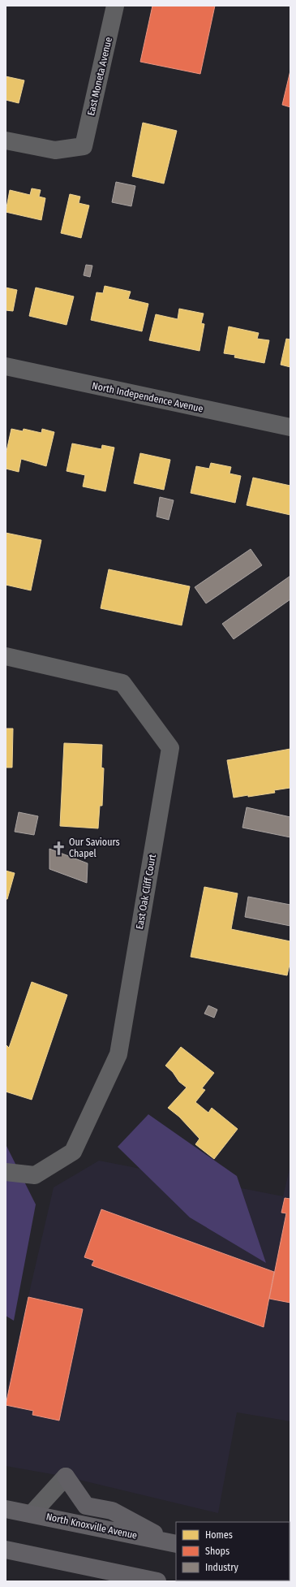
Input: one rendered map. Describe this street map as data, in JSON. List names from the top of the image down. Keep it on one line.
{"streets":{"main road":["North Knoxville Avenue"],"street":["East Moneta Avenue","North Independence Avenue","East Oak Cliff Court"]},"places":{"church":["Our Saviours Chapel"]},"legend":["Homes","Shops","Industry"]}
